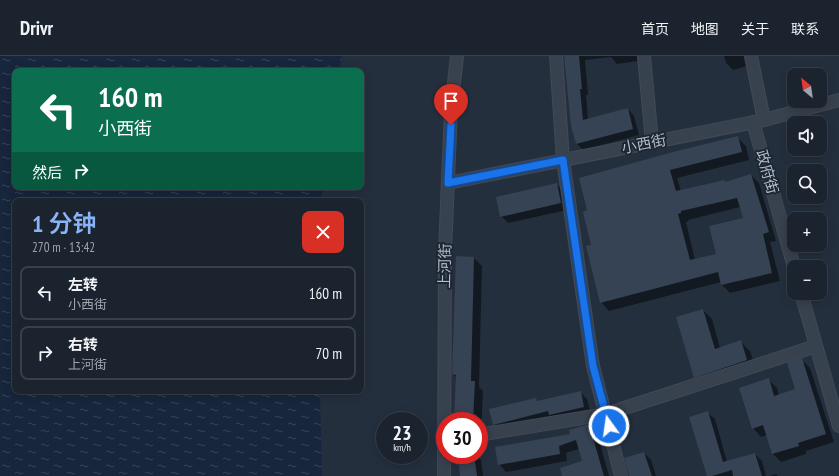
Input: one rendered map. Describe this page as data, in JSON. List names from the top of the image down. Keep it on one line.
{"streets":{"street":["小西街","政府街","上河街"]},"crossings":[["小西街","政府街"],["小西街","上河街"]],"north":"top left","page":{"header":"Drivr","nav":["首页","地图","关于","联系"],"map_buttons":["+","−"],"turn":["160 m","小西街"],"then":"然后","heading":["1 分钟","270 m · 13:42"],"list":[{"name":"左转","note":"小西街","value":"160 m"},{"name":"右转","note":"上河街","value":"70 m"}],"speed":"23 km/h","limit":"30"}}
